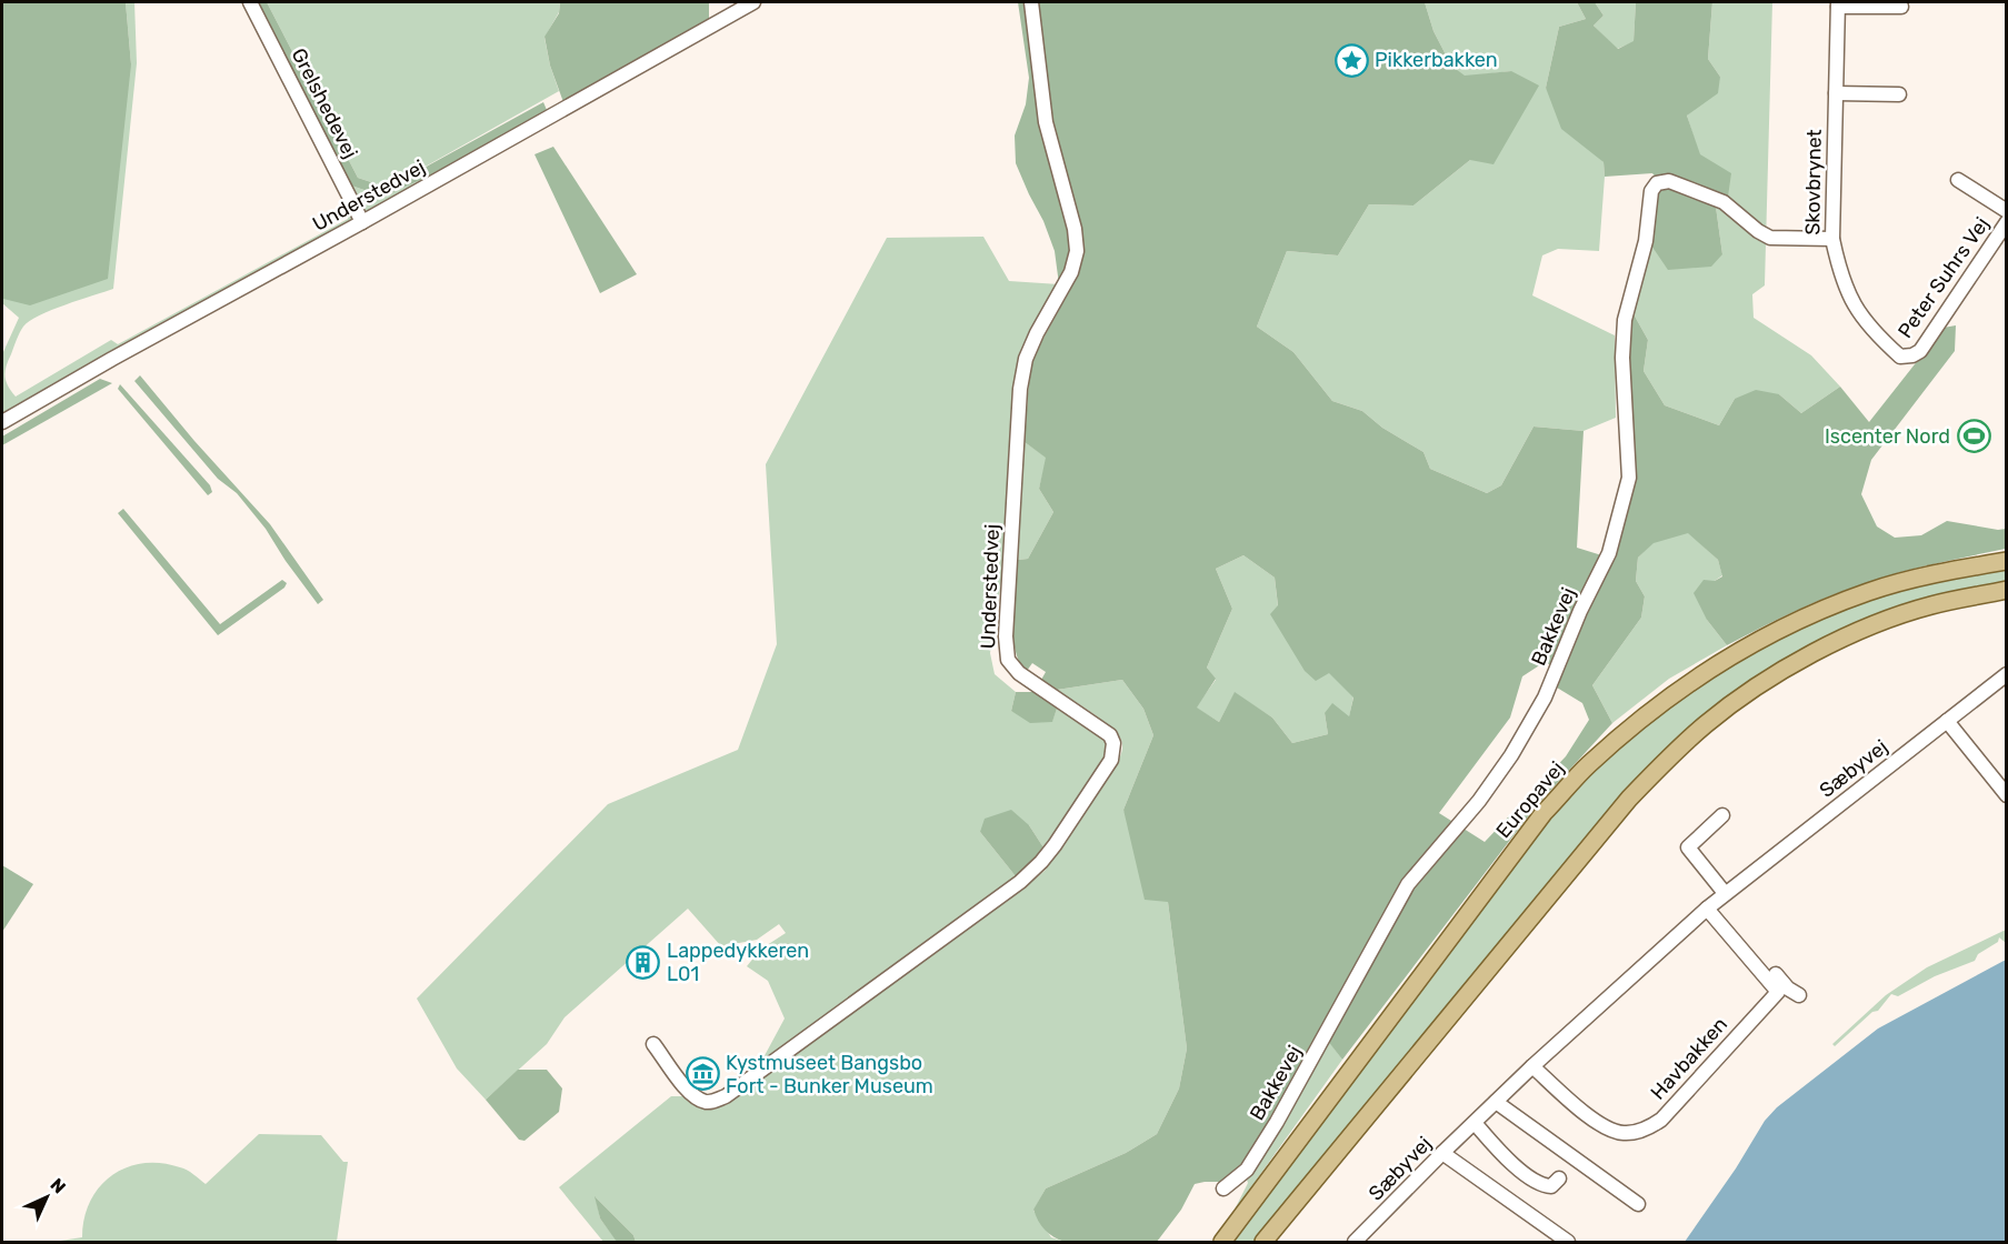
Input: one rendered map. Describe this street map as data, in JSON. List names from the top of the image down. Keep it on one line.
{"streets":{"main road":["Europavej"],"street":["Grelshedevej","Skovbrynet","Understedvej","Peter Suhrs Vej","Bakkevej","Sæbyvej","Havbakken"]},"crossings":[["Grelshedevej","Understedvej"],["Skovbrynet","Peter Suhrs Vej"],["Skovbrynet","Bakkevej"],["Sæbyvej","Havbakken"]],"places":{"place":["Pikkerbakken"],"sports":["Iscenter Nord"],"building":["Lappedykkeren L01"],"museum":["Kystmuseet Bangsbo Fort - Bunker Museum"]},"north":"top right"}
